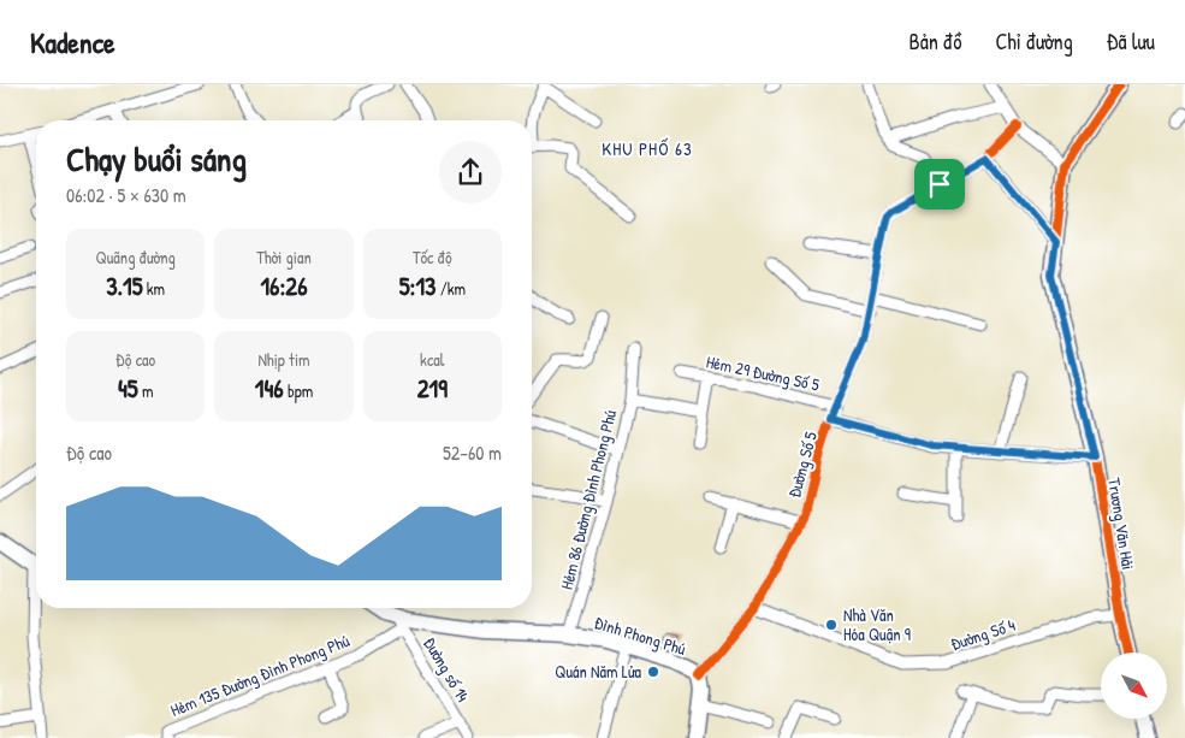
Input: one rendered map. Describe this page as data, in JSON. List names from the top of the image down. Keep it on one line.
{"streets":{"street":["Hẻm 29 Đường Số 5","Đường Số 5","Hẻm 86 Đường Đình Phong Phú","Trương Văn Hải","Đường Số 4","Đình Phong Phú","Đường số 14","Hẻm 135 Đường Đình Phong Phú"]},"crossings":[["Hẻm 29 Đường Số 5","Đường Số 5"],["Đường Số 5","Đường Số 4"],["Đường Số 5","Đình Phong Phú"],["Hẻm 86 Đường Đình Phong Phú","Đình Phong Phú"],["Trương Văn Hải","Đường Số 4"],["Đình Phong Phú","Đường số 14"],["Đình Phong Phú","Hẻm 135 Đường Đình Phong Phú"],["Đường số 14","Hẻm 135 Đường Đình Phong Phú"]],"districts":["KHU PHỐ 63"],"places":["Nhà Văn Hóa Quận 9","Quán Năm Lửa"],"north":"bottom right","page":{"header":"Kadence","nav":["Bản đồ","Chỉ đường","Đã lưu"],"heading":["Chạy buổi sáng","06:02 · 5 × 630 m"],"stats":[["Quãng đường","3.15 km"],["Thời gian","16:26"],["Tốc độ","5:13 /km"],["Độ cao","45 m"],["Nhịp tim","146 bpm"],["kcal","219"]],"chart":["Độ cao","52–60 m"]}}
